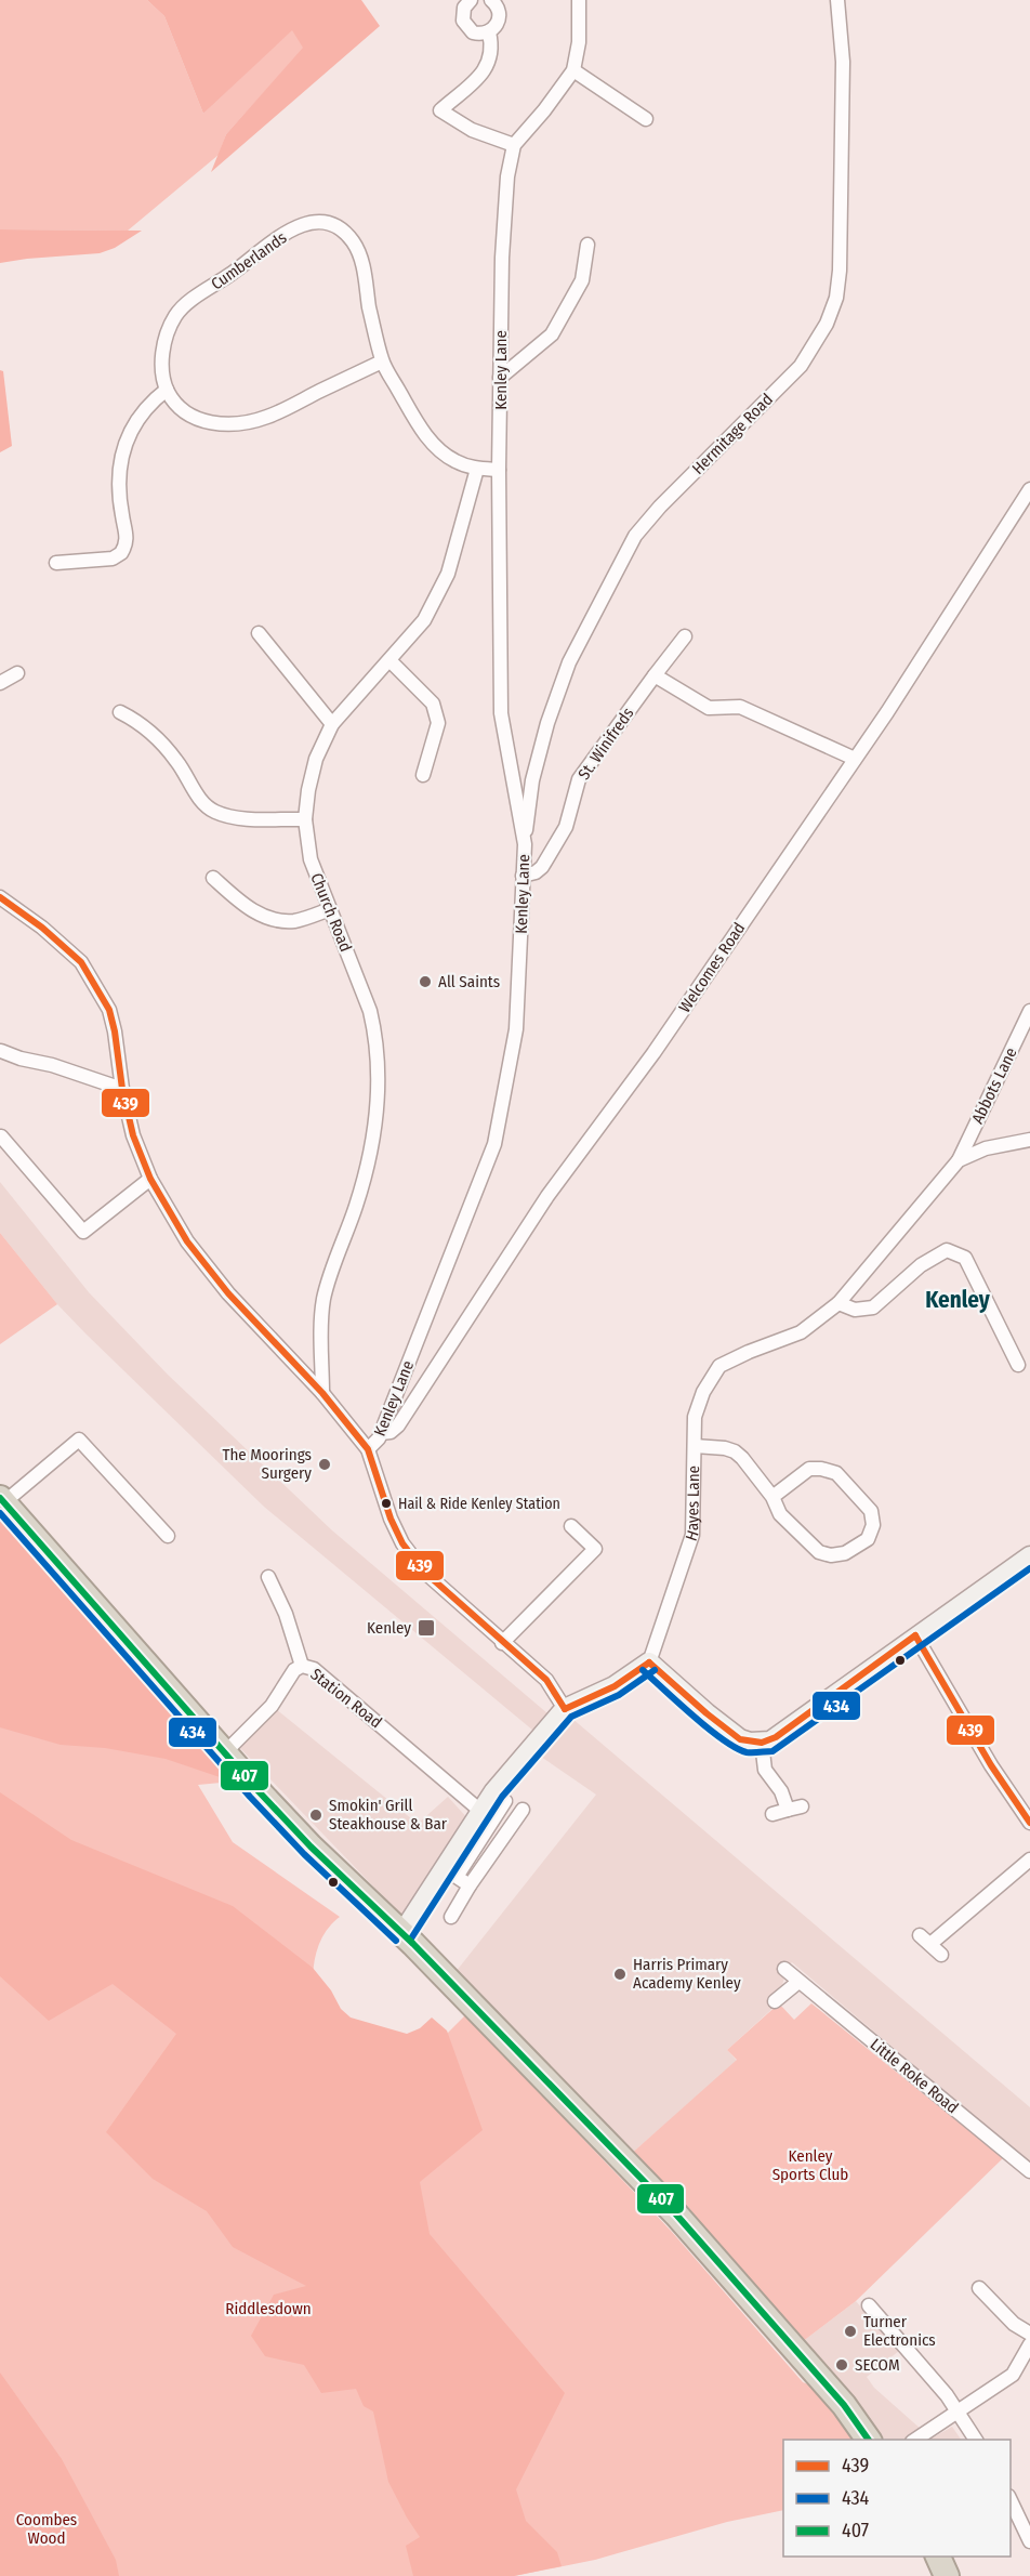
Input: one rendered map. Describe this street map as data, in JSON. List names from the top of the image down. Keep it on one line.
{"streets":{"street":["Cumberlands","Kenley Lane","Hermitage Road","St. Winifreds","Church Road","Welcomes Road","Abbots Lane","Hayes Lane","Station Road","Little Roke Road"]},"crossings":[["Cumberlands","Kenley Lane"],["Cumberlands","Church Road"],["Kenley Lane","Hermitage Road"],["Kenley Lane","St. Winifreds"],["Kenley Lane","Welcomes Road"],["Abbots Lane","Hayes Lane"]],"districts":["Kenley"],"parks":["Kenley Sports Club","Riddlesdown","Coombes Wood"],"places":{"other":["All Saints","The Moorings Surgery","Hail & Ride Kenley Station","Smokin' Grill Steakhouse & Bar","Harris Primary Academy Kenley","Turner Electronics","SECOM"],"transit":["Kenley"]},"lines":["transit line 439","transit line 407","transit line 434"],"legend":["439","434","407"]}
